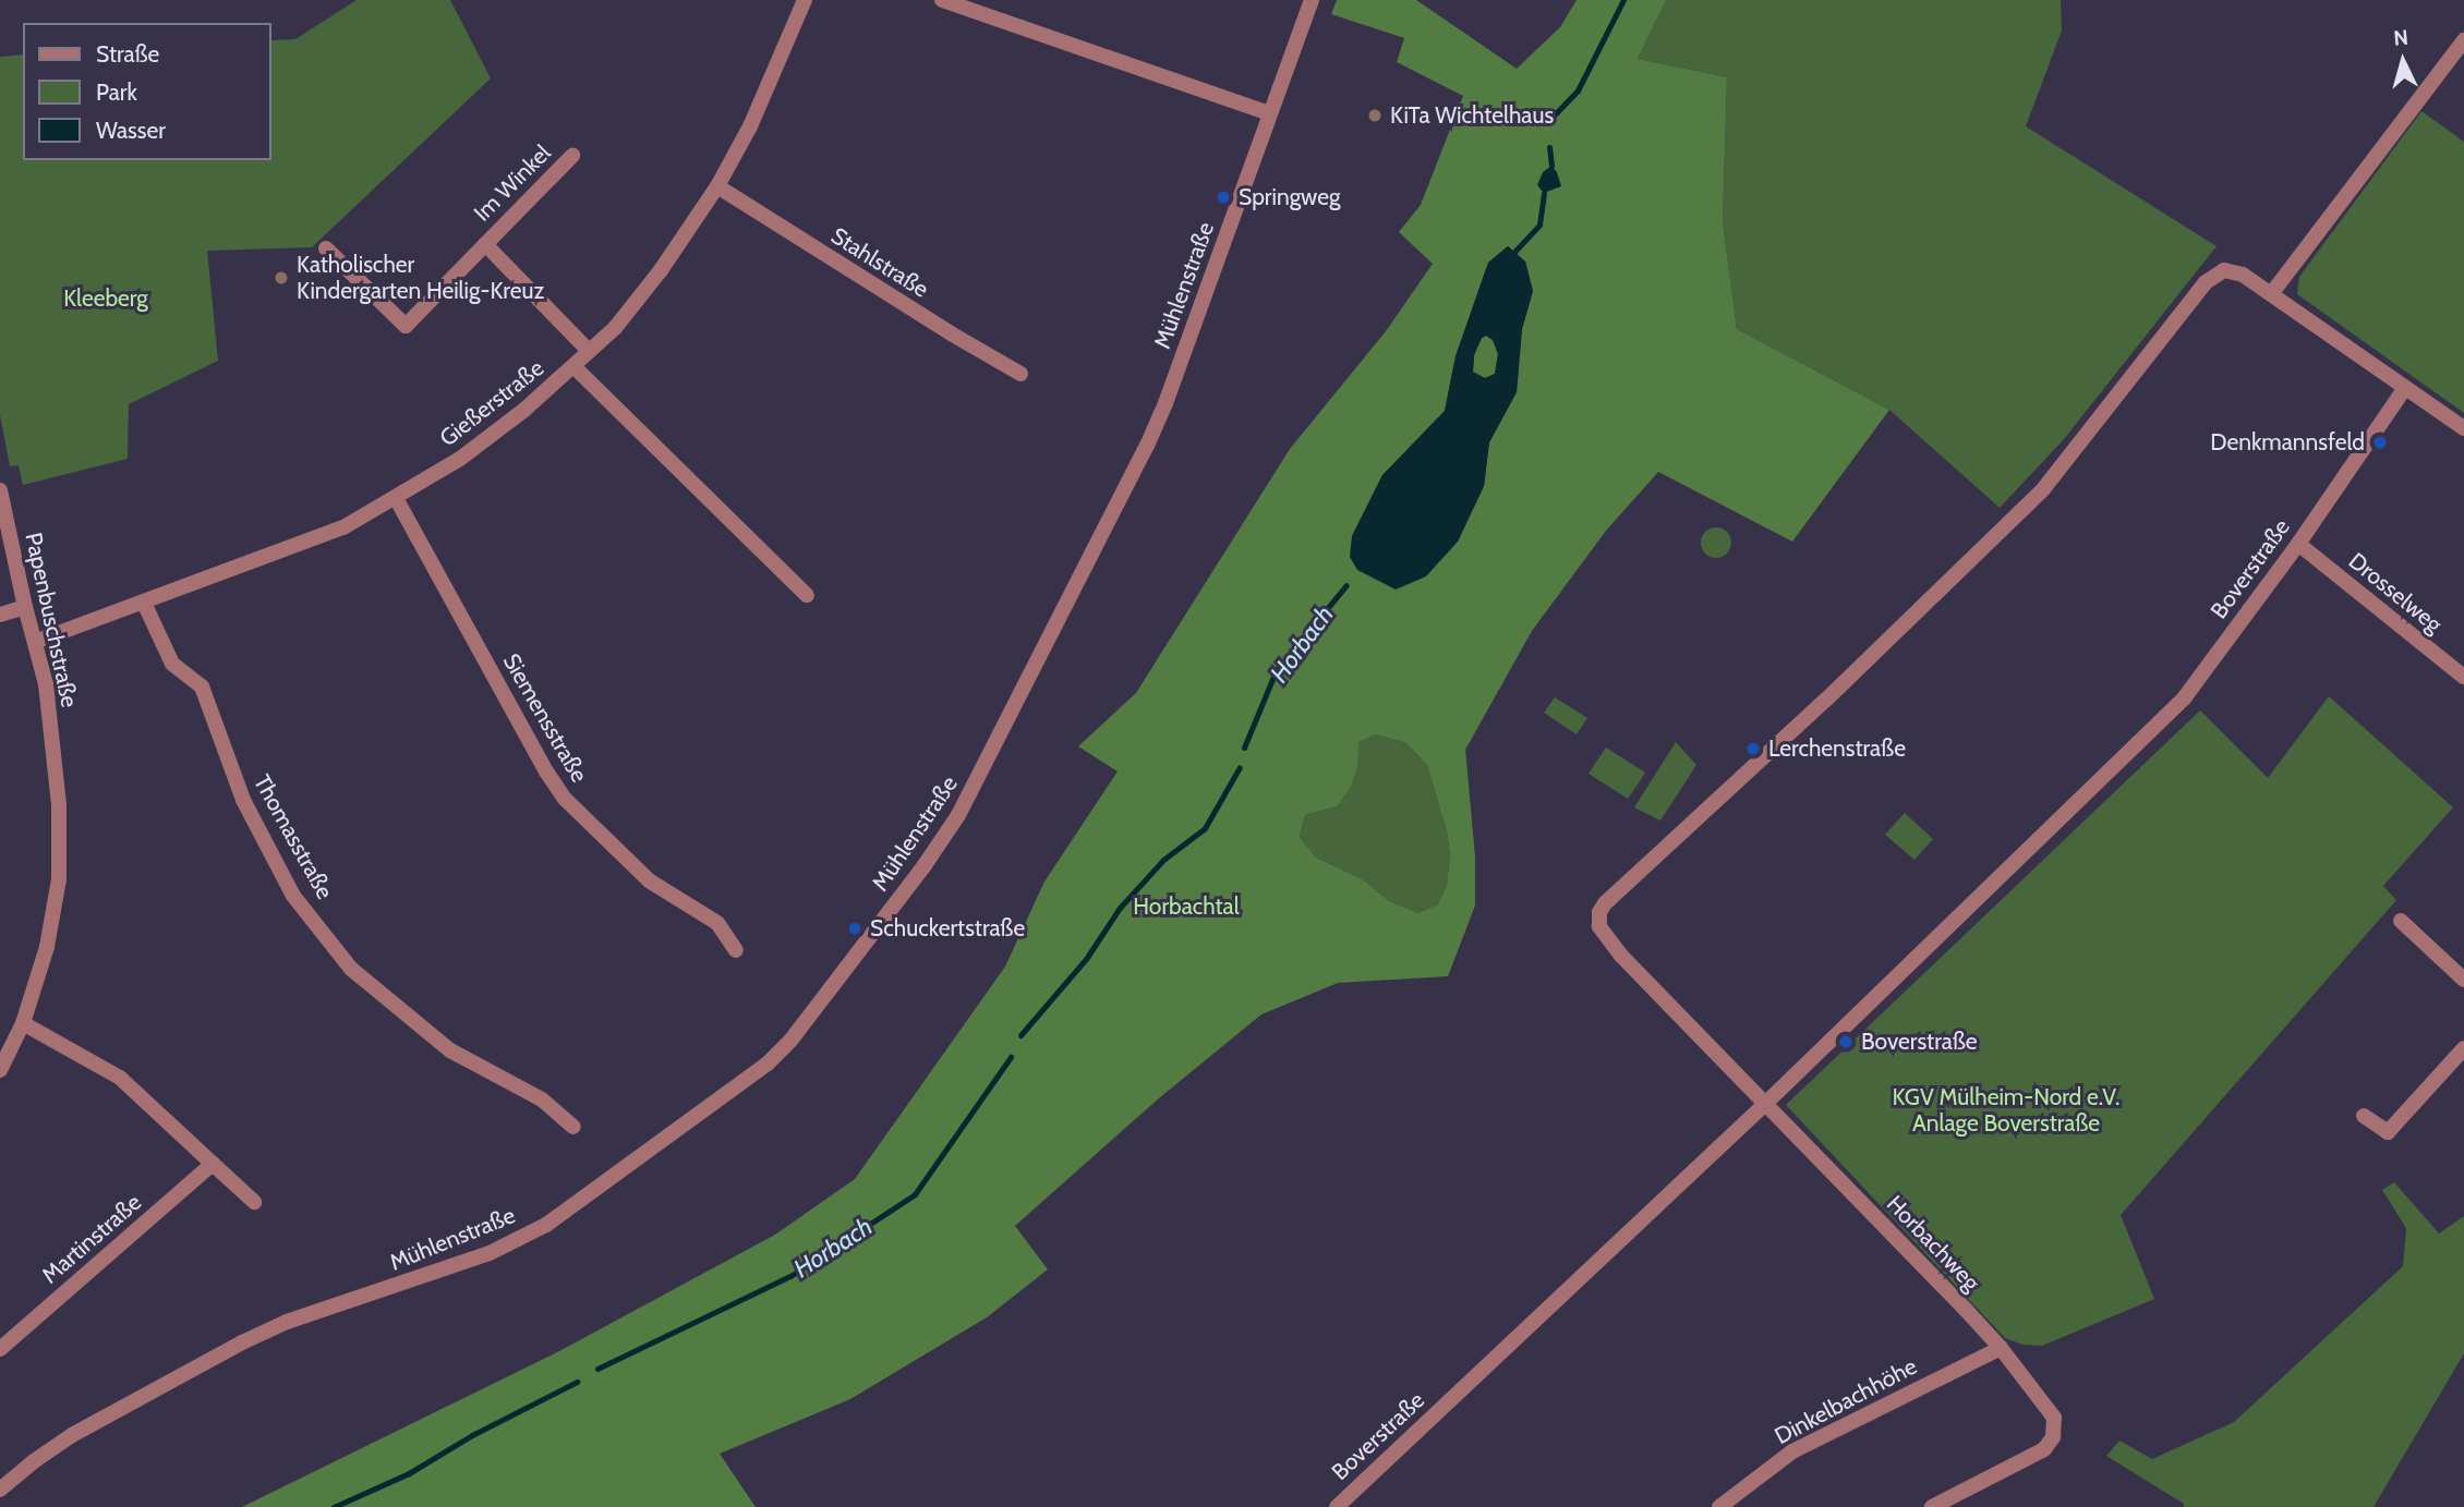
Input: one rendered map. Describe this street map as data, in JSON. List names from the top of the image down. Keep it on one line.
{"streets":{"street":["Im Winkel","Stahlstraße","Mühlenstraße","Gießerstraße","Boverstraße","Drosselweg","Papenbuschstraße","Siemensstraße","Thomasstraße","Martinstraße","Horbachweg","Dinkelbachhöhe"]},"crossings":[["Im Winkel","Gießerstraße"],["Stahlstraße","Gießerstraße"],["Gießerstraße","Papenbuschstraße"],["Gießerstraße","Siemensstraße"],["Gießerstraße","Thomasstraße"],["Boverstraße","Drosselweg"],["Boverstraße","Horbachweg"],["Horbachweg","Dinkelbachhöhe"]],"water":["Horbach"],"parks":["Kleeberg","Horbachtal","KGV Mülheim-Nord e.V. Anlage Boverstraße"],"places":["KiTa Wichtelhaus","Springweg","Katholischer Kindergarten Heilig-Kreuz","Denkmannsfeld","Lerchenstraße","Schuckertstraße","Boverstraße"],"legend":["Straße","Park","Wasser"],"north":"top"}
